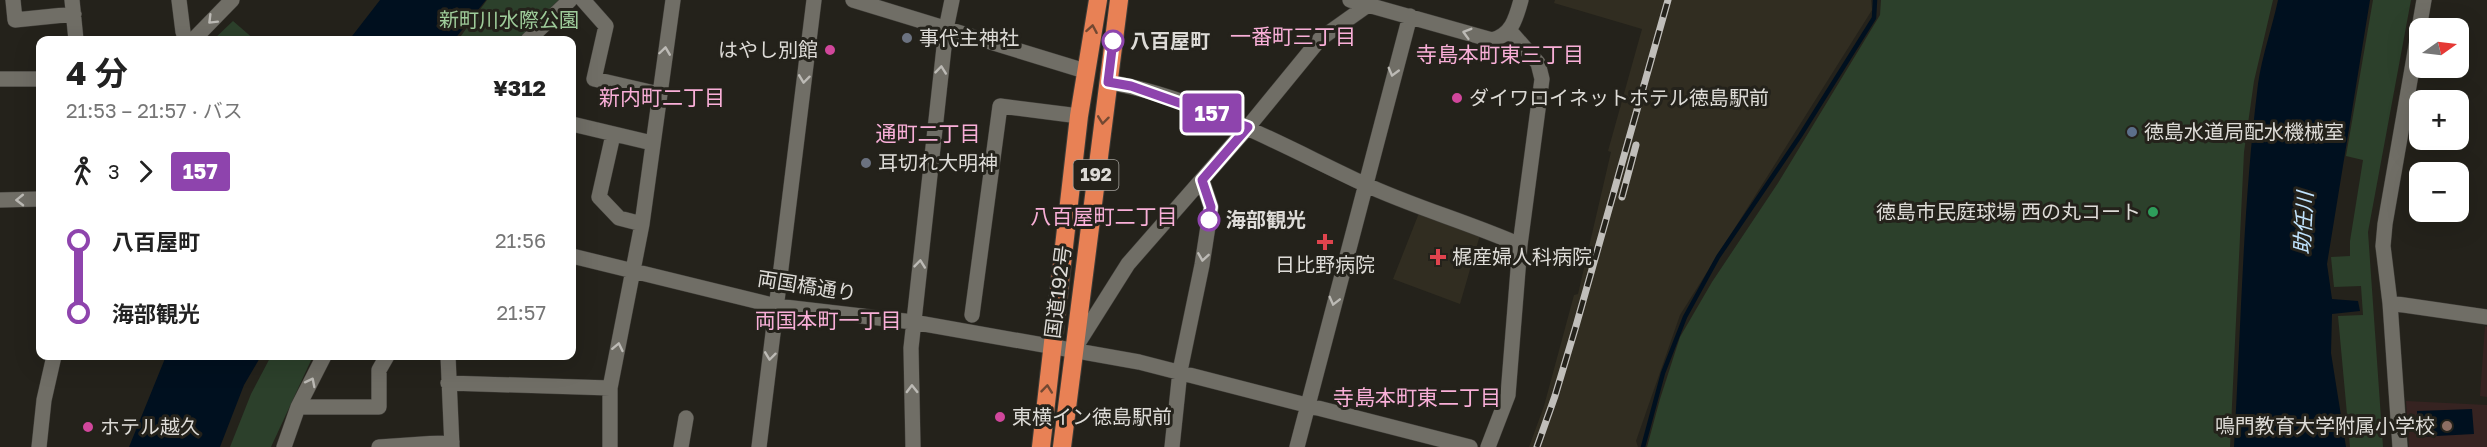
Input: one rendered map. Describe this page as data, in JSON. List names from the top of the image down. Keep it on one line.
{"streets":{"highway":["192","国道192号"],"street":["両国橋通り"]},"crossings":[["両国橋通り","国道192号"]],"districts":["一番町三丁目","寺島本町東三丁目","新内町二丁目","通町二丁目","八百屋町二丁目","両国本町一丁目","寺島本町東二丁目"],"water":["助任川"],"parks":["新町川水際公園"],"places":{"other":["事代主神社","八百屋町","はやし別館","ダイワロイネットホテル徳島駅前","徳島水道局配水機械室","耳切れ大明神","徳島市民庭球場 西の丸コート","海部観光","東横イン徳島駅前","鳴門教育大学附属小学校","ホテル越久"],"health":["日比野病院","梶産婦人科病院"]},"lines":["bus line 157"],"north":"right","page":{"on_map":"157","map_buttons":["+","−"],"heading":["4 分","21:53 – 21:57 · バス","¥312"],"legs":["3","157"],"list":[{"name":"八百屋町","value":"21:56"},{"name":"海部観光","value":"21:57"}]}}
